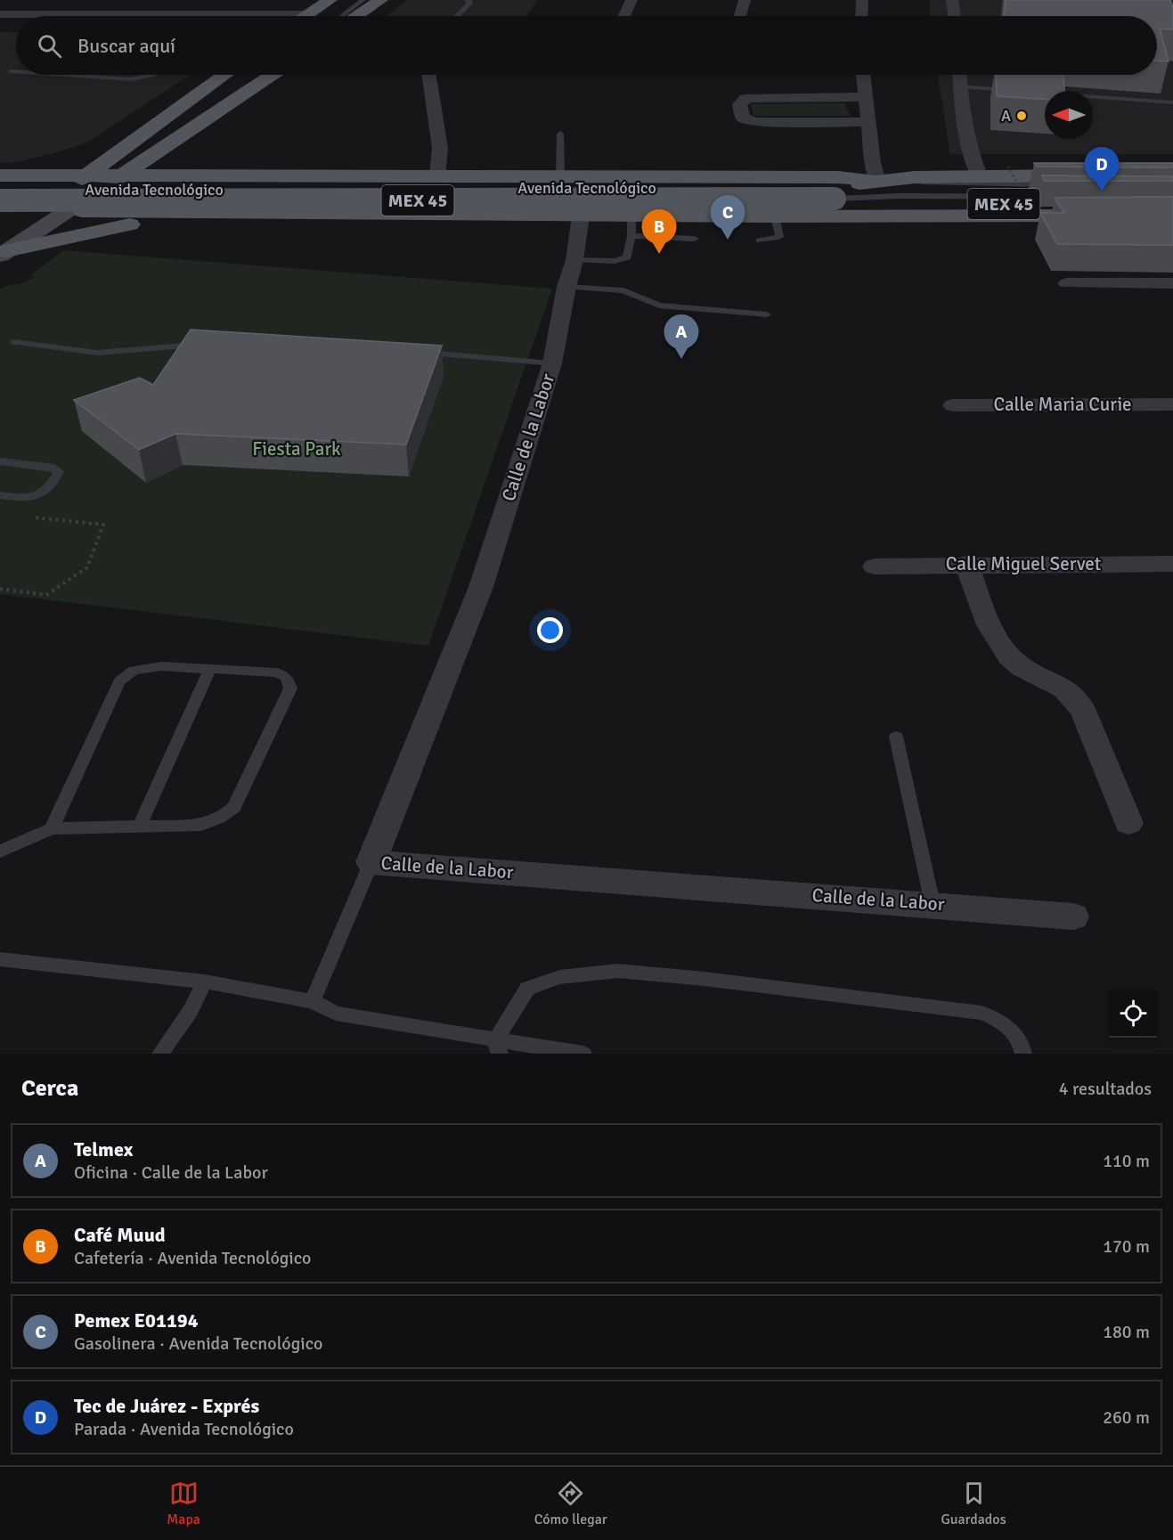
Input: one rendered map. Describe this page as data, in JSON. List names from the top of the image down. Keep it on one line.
{"streets":{"main road":["Avenida Tecnológico","MEX 45"],"street":["Calle Maria Curie","Calle de la Labor","Calle Miguel Servet"]},"parks":["Fiesta Park"],"places":["A"],"north":"left","page":{"search":"Buscar aquí","pins":["D","C","B","A"],"heading":["Cerca","4 resultados"],"list":[{"mark":"A","name":"Telmex","note":"Oficina · Calle de la Labor","value":"110 m"},{"mark":"B","name":"Café Muud","note":"Cafetería · Avenida Tecnológico","value":"170 m"},{"mark":"C","name":"Pemex E01194","note":"Gasolinera · Avenida Tecnológico","value":"180 m"},{"mark":"D","name":"Tec de Juárez - Exprés","note":"Parada · Avenida Tecnológico","value":"260 m"}],"nav":["Mapa","Cómo llegar","Guardados"]}}
